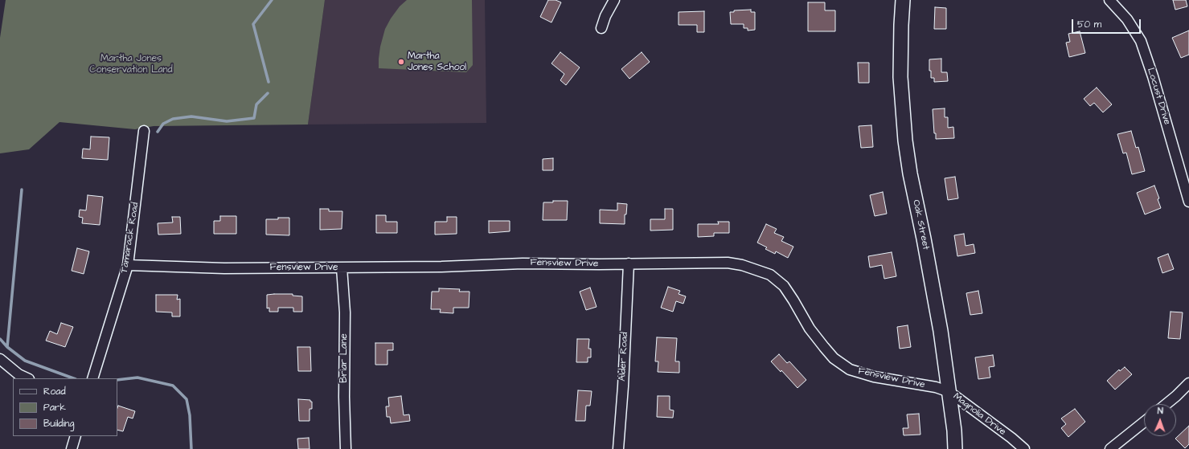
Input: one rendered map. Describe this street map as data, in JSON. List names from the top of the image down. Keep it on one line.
{"streets":{"street":["Locust Drive","Oak Street","Tamarack Road","Fensview Drive","Alder Road","Briar Lane","Magnolia Drive"]},"crossings":[["Oak Street","Fensview Drive"],["Oak Street","Magnolia Drive"],["Tamarack Road","Fensview Drive"],["Fensview Drive","Alder Road"],["Fensview Drive","Briar Lane"],["Fensview Drive","Magnolia Drive"]],"parks":["Martha Jones Conservation Land"],"places":["Martha Jones School"],"legend":["Road","Park","Building"],"scale_bar":"50 m","north":"top"}
